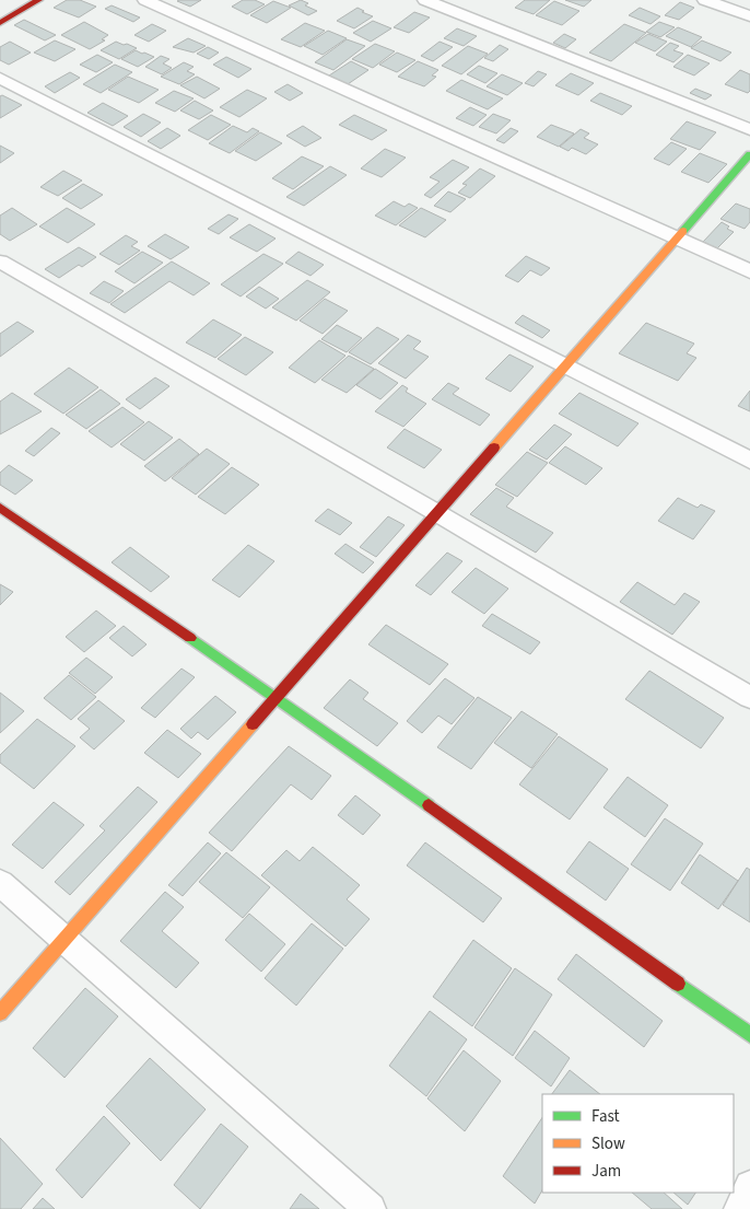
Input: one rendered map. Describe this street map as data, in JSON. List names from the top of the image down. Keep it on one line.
{"legend":["Fast","Slow","Jam"]}
